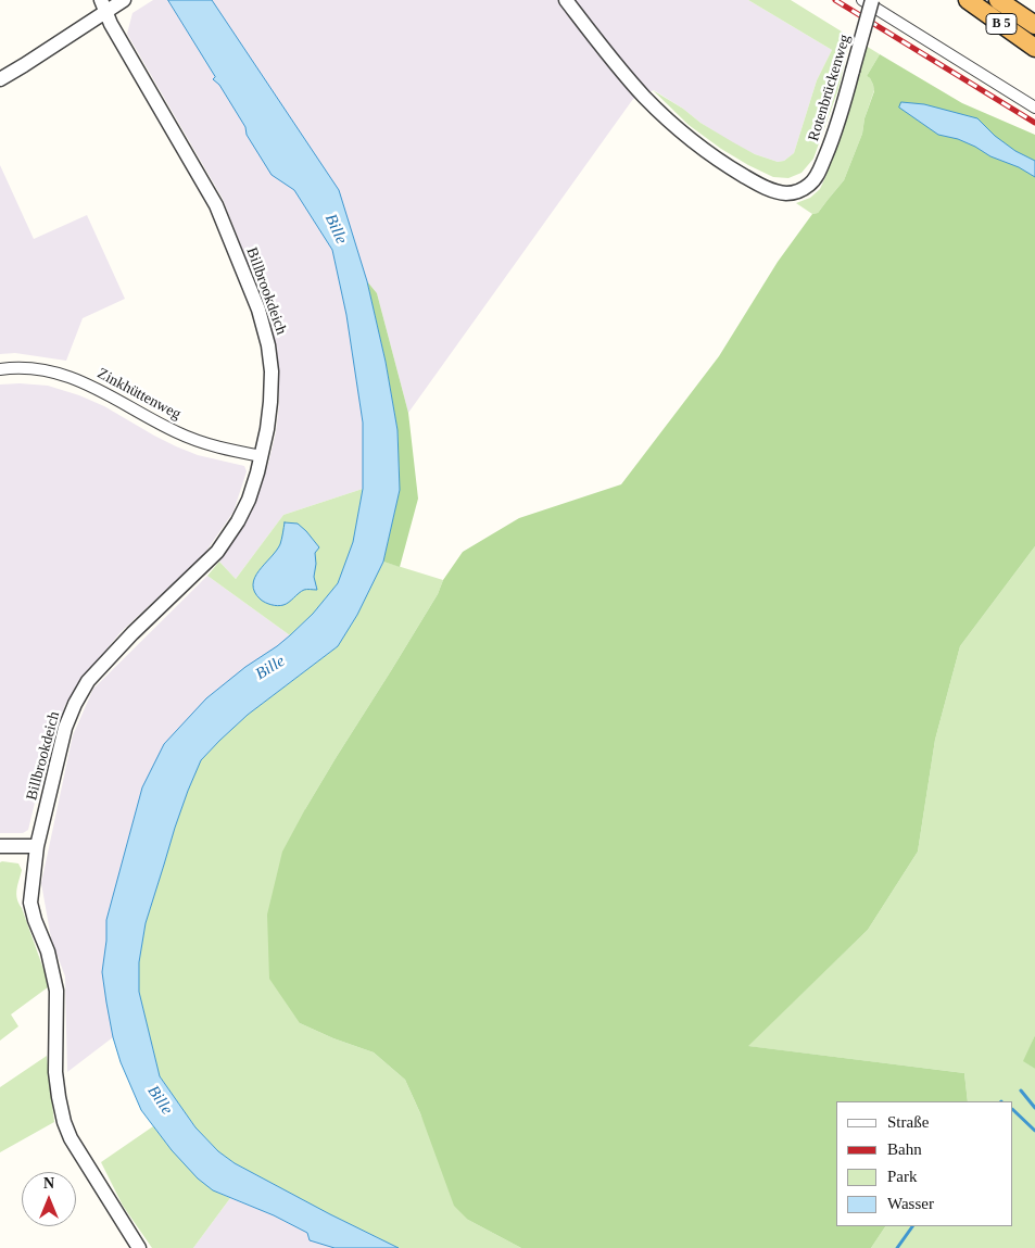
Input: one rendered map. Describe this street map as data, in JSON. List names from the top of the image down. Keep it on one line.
{"streets":{"highway":["B 5"],"street":["Rotenbrückenweg","Billbrookdeich","Zinkhüttenweg"]},"crossings":[["Billbrookdeich","Zinkhüttenweg"]],"water":["Bille"],"legend":["Straße","Bahn","Park","Wasser"],"north":"top"}
